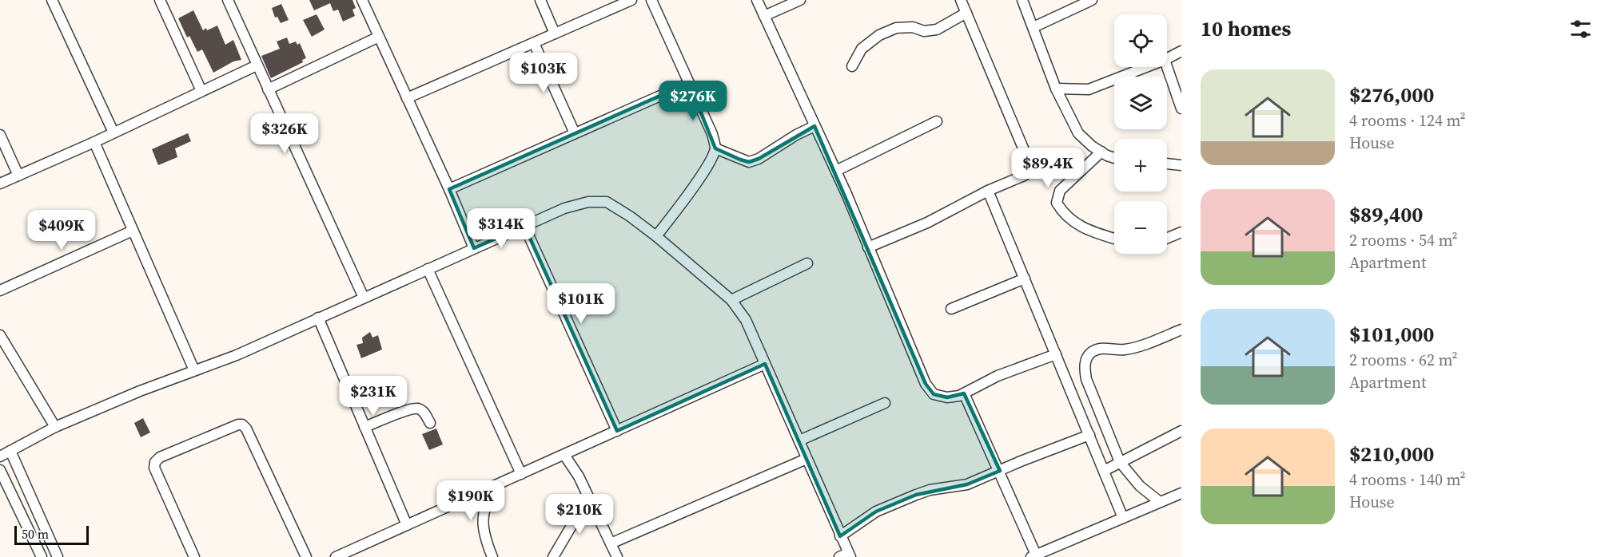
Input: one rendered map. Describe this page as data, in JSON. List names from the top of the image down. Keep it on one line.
{"scale_bar":"50 m","page":{"heading":"10 homes","map_buttons":["+","−"],"price":["$103K","$276K","$326K","$89.4K","$314K","$409K","$101K","$231K","$190K","$210K"],"list":[{"name":"$276,000","note":"4 rooms · 124 m² · House"},{"name":"$89,400","note":"2 rooms · 54 m² · Apartment"},{"name":"$101,000","note":"2 rooms · 62 m² · Apartment"},{"name":"$210,000","note":"4 rooms · 140 m² · House"}],"scale":"50 m"}}
